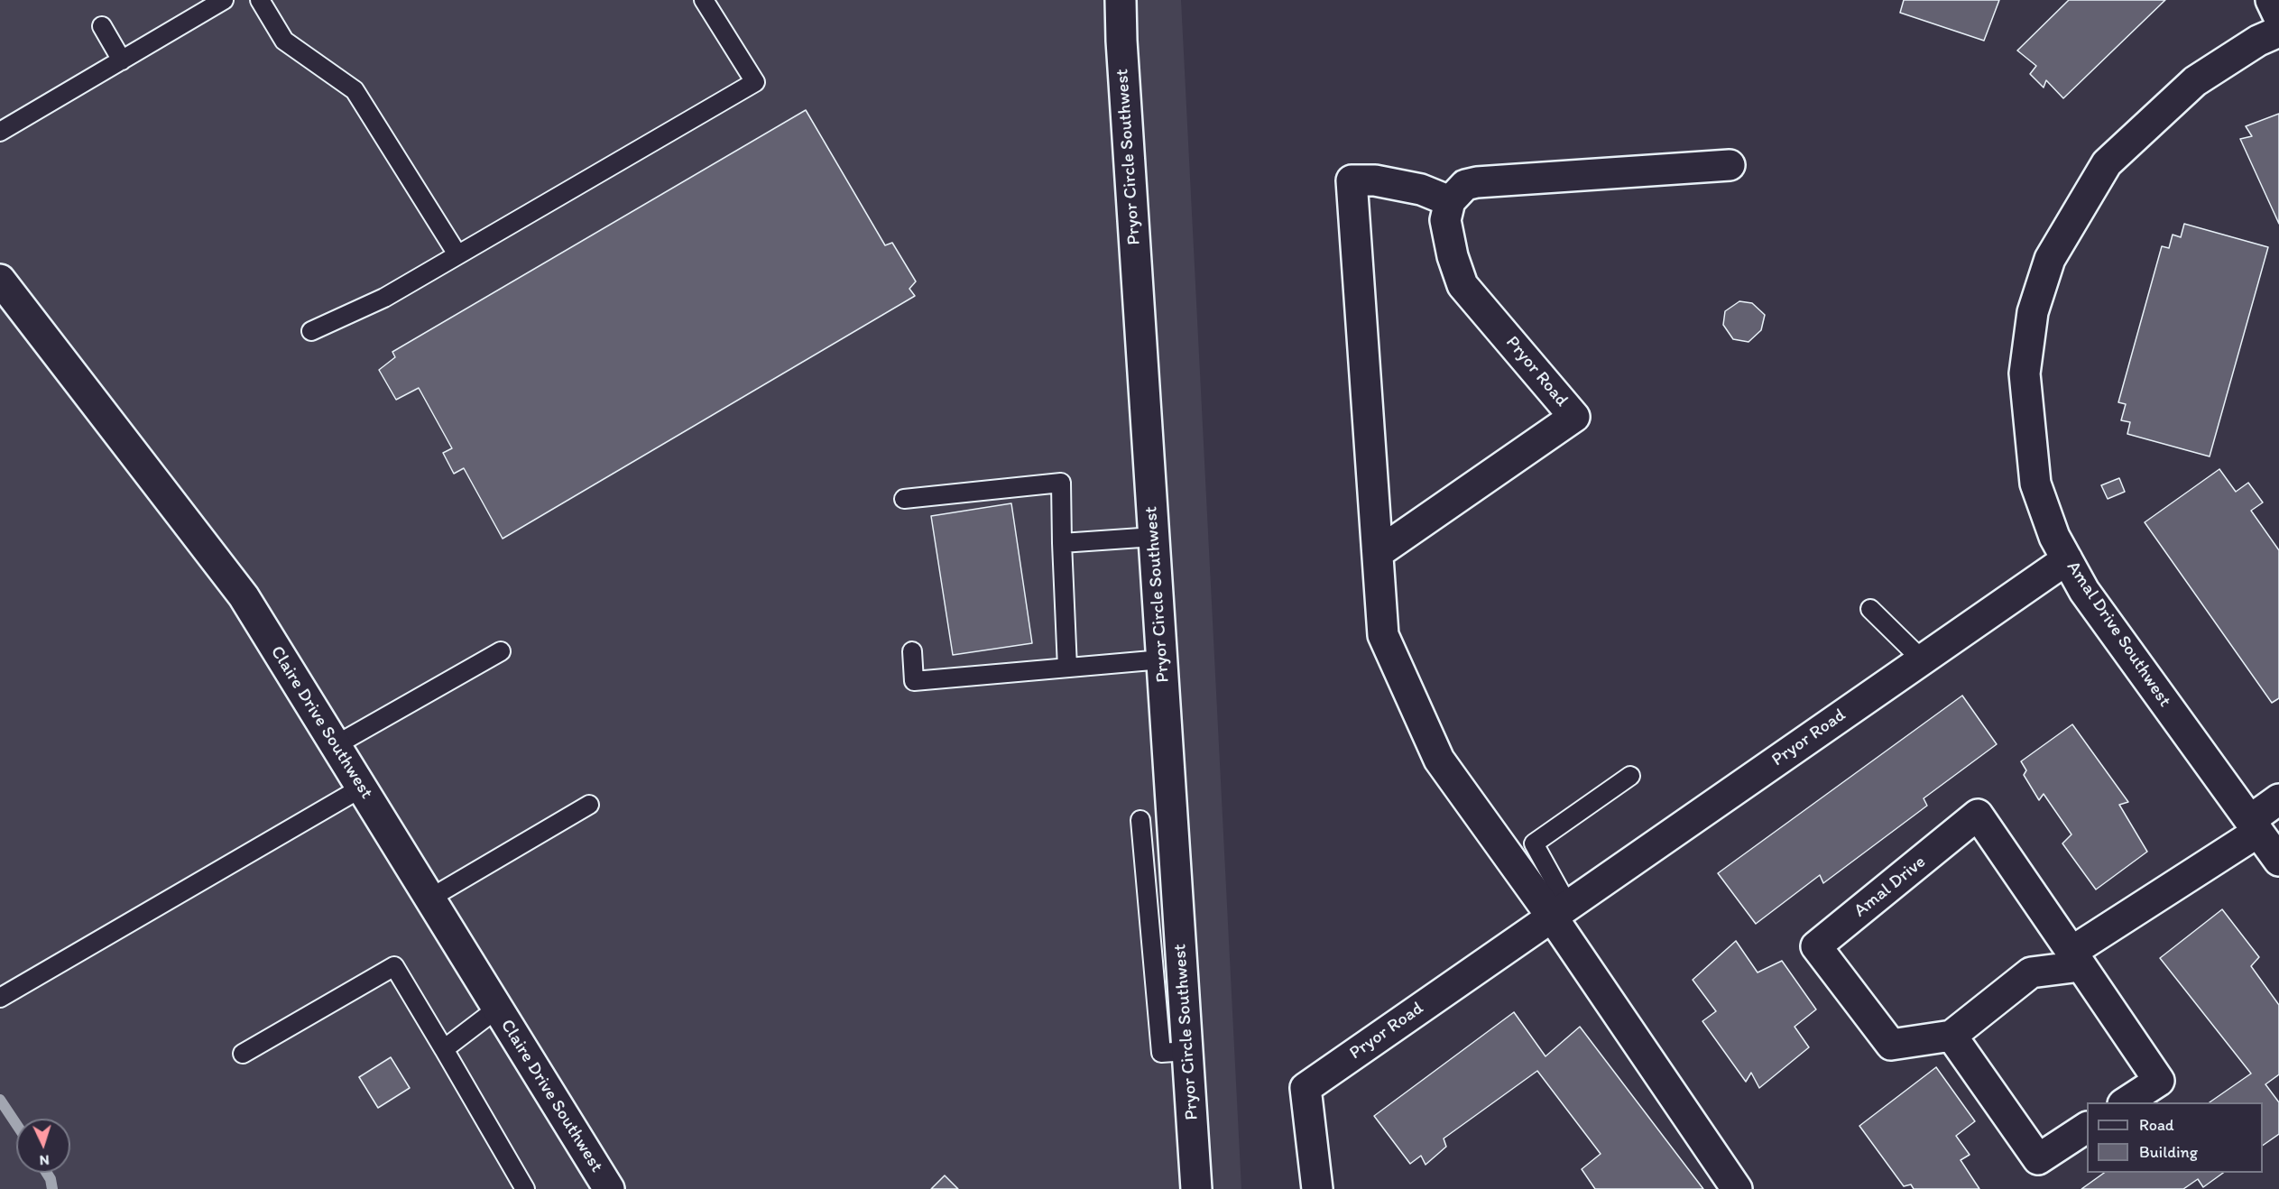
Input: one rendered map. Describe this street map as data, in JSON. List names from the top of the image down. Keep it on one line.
{"streets":{"street":["Pryor Circle Southwest","Pryor Road","Amal Drive Southwest","Claire Drive Southwest","Amal Drive"]},"crossings":[["Pryor Road","Amal Drive Southwest"]],"legend":["Road","Building"],"north":"bottom"}
